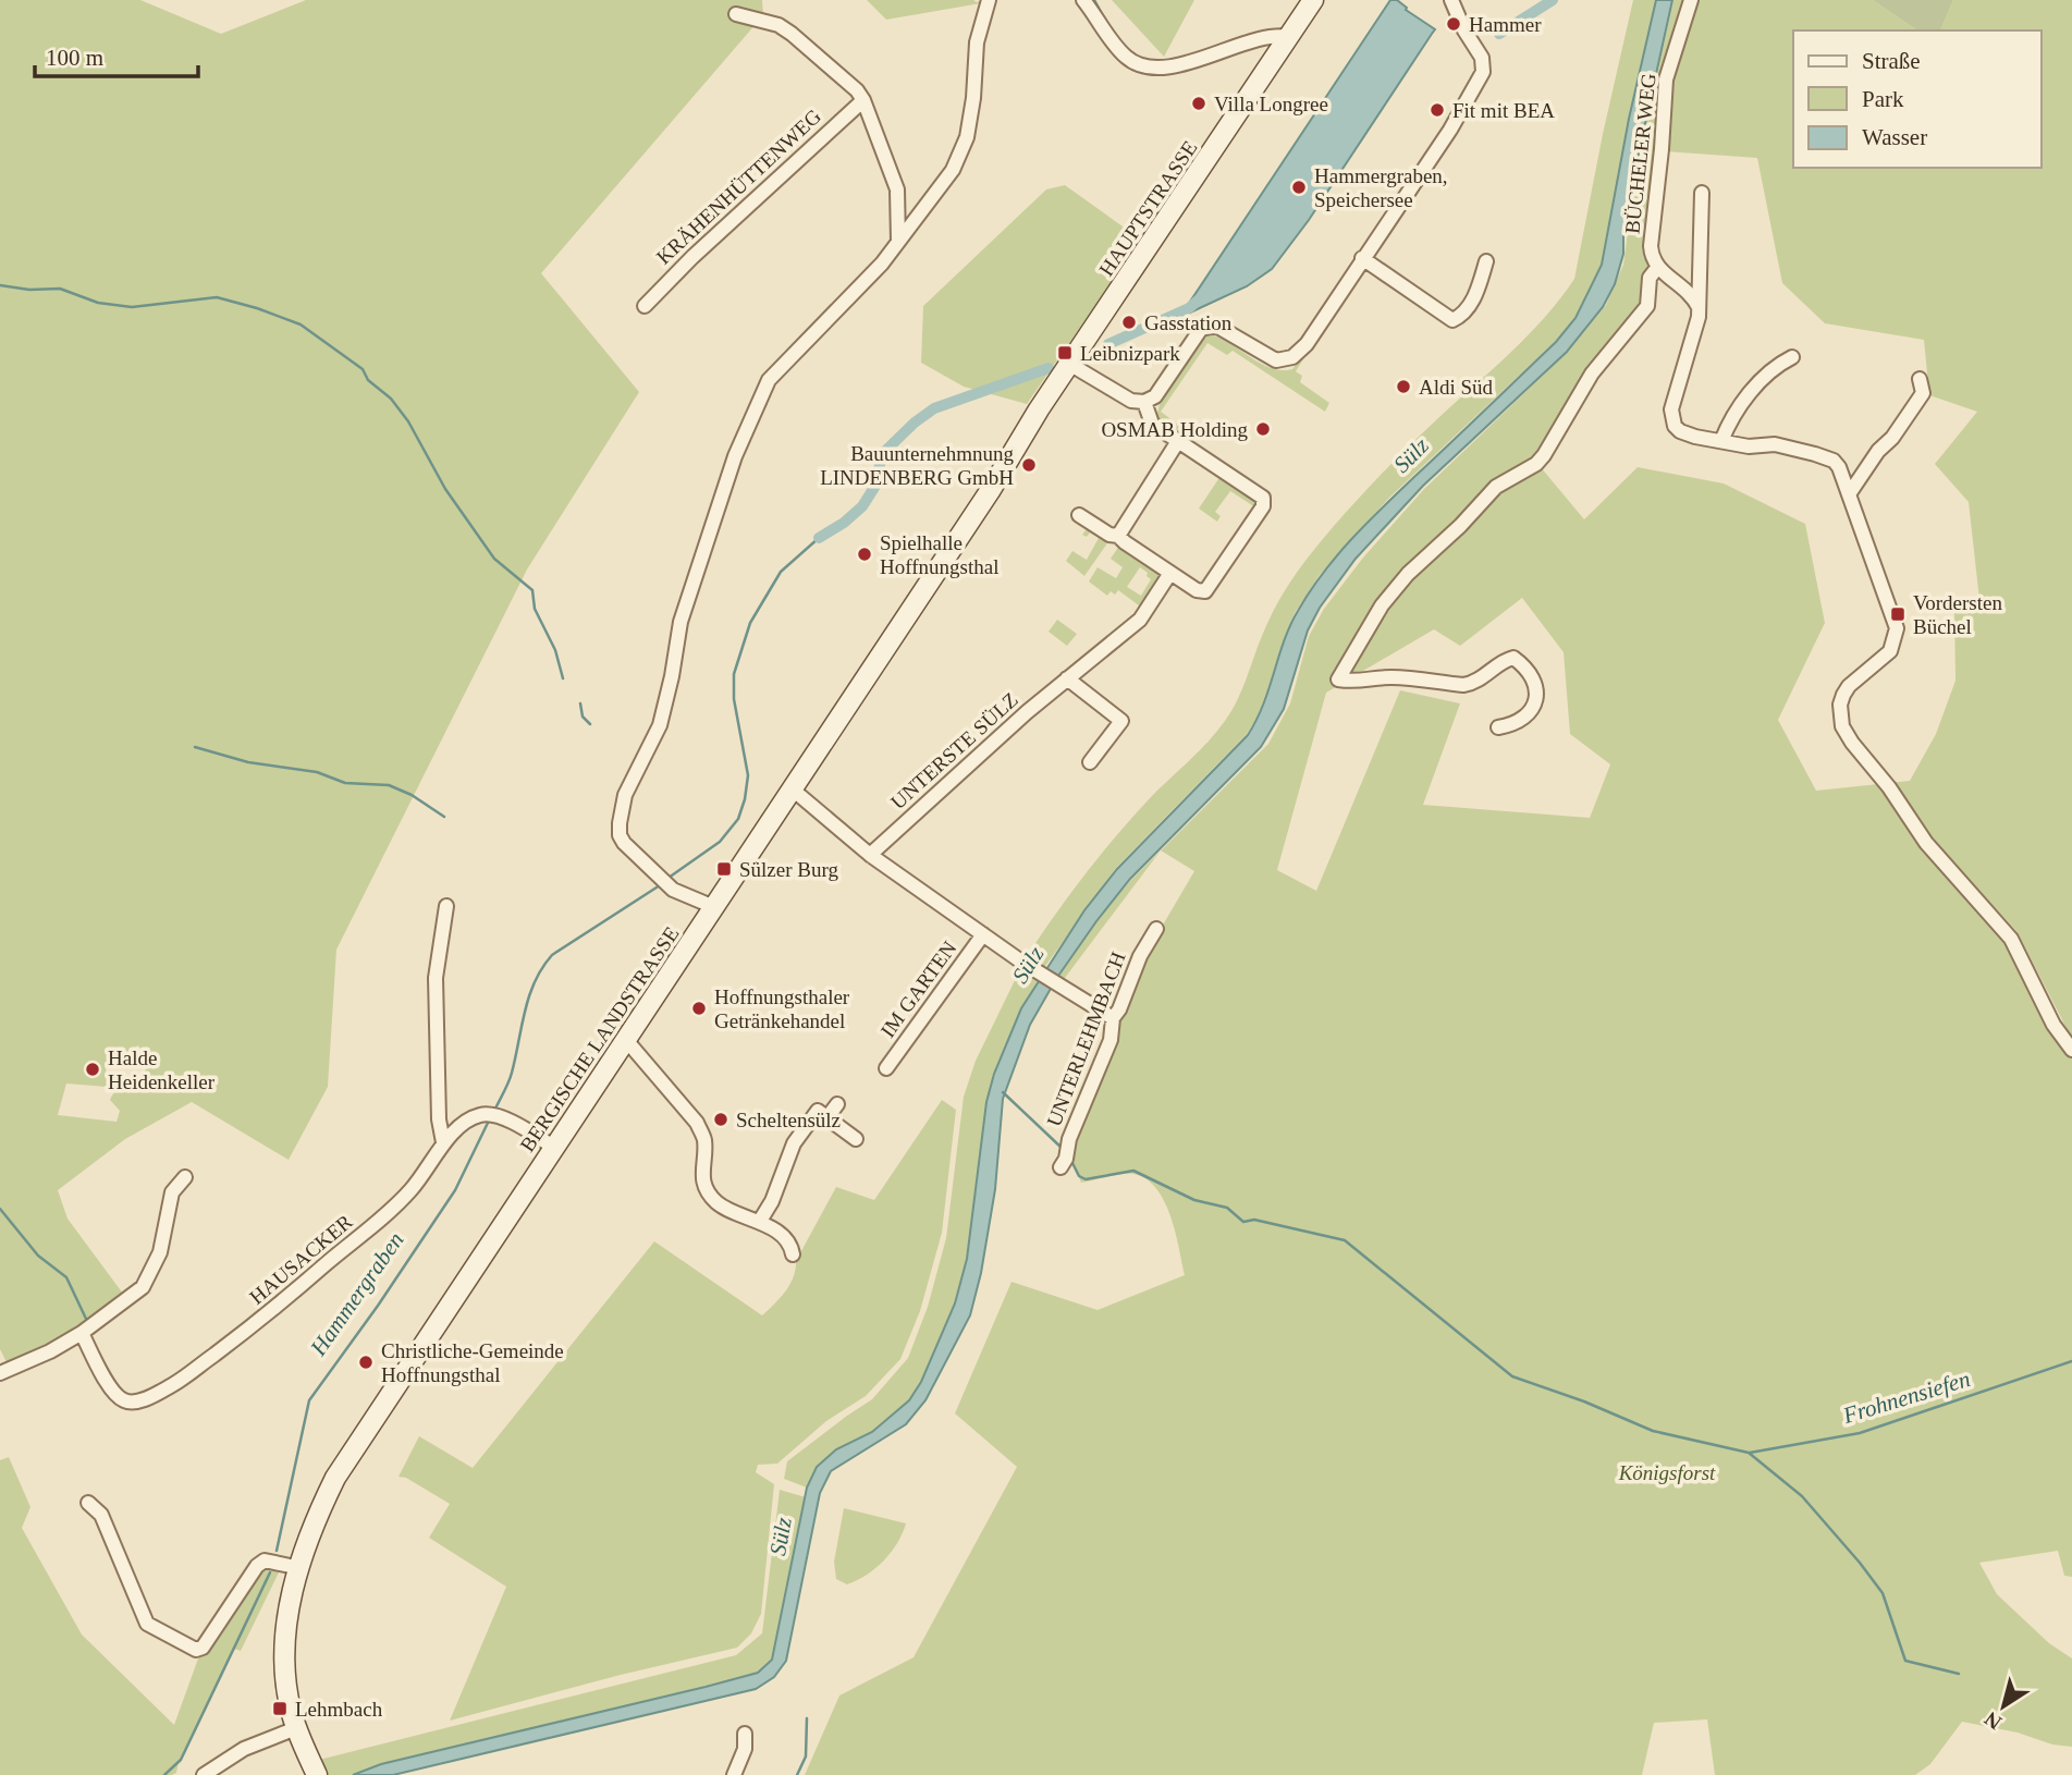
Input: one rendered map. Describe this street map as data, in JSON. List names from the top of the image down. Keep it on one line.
{"streets":{"main road":["HAUPTSTRASSE","BERGISCHE LANDSTRASSE"],"street":["BÜCHELER WEG","KRÄHENHÜTTENWEG","UNTERSTE SÜLZ","IM GARTEN","UNTERLEHMBACH","HAUSACKER"]},"crossings":[["HAUPTSTRASSE","BERGISCHE LANDSTRASSE"],["BERGISCHE LANDSTRASSE","HAUSACKER"]],"water":["Sülz","Hammergraben","Frohnensiefen"],"parks":["Königsforst"],"places":{"other":["Hammer","Villa Longree","Fit mit BEA","Hammergraben, Speichersee","Gasstation","Aldi Süd","OSMAB Holding","Bauunternehmnung LINDENBERG GmbH","Spielhalle Hoffnungsthal","Hoffnungsthaler Getränkehandel","Halde Heidenkeller","Scheltensülz","Christliche-Gemeinde Hoffnungsthal"],"transit":["Leibnizpark","Vordersten Büchel","Sülzer Burg","Lehmbach"]},"legend":["Straße","Park","Wasser"],"scale_bar":"100 m","north":"bottom left"}
